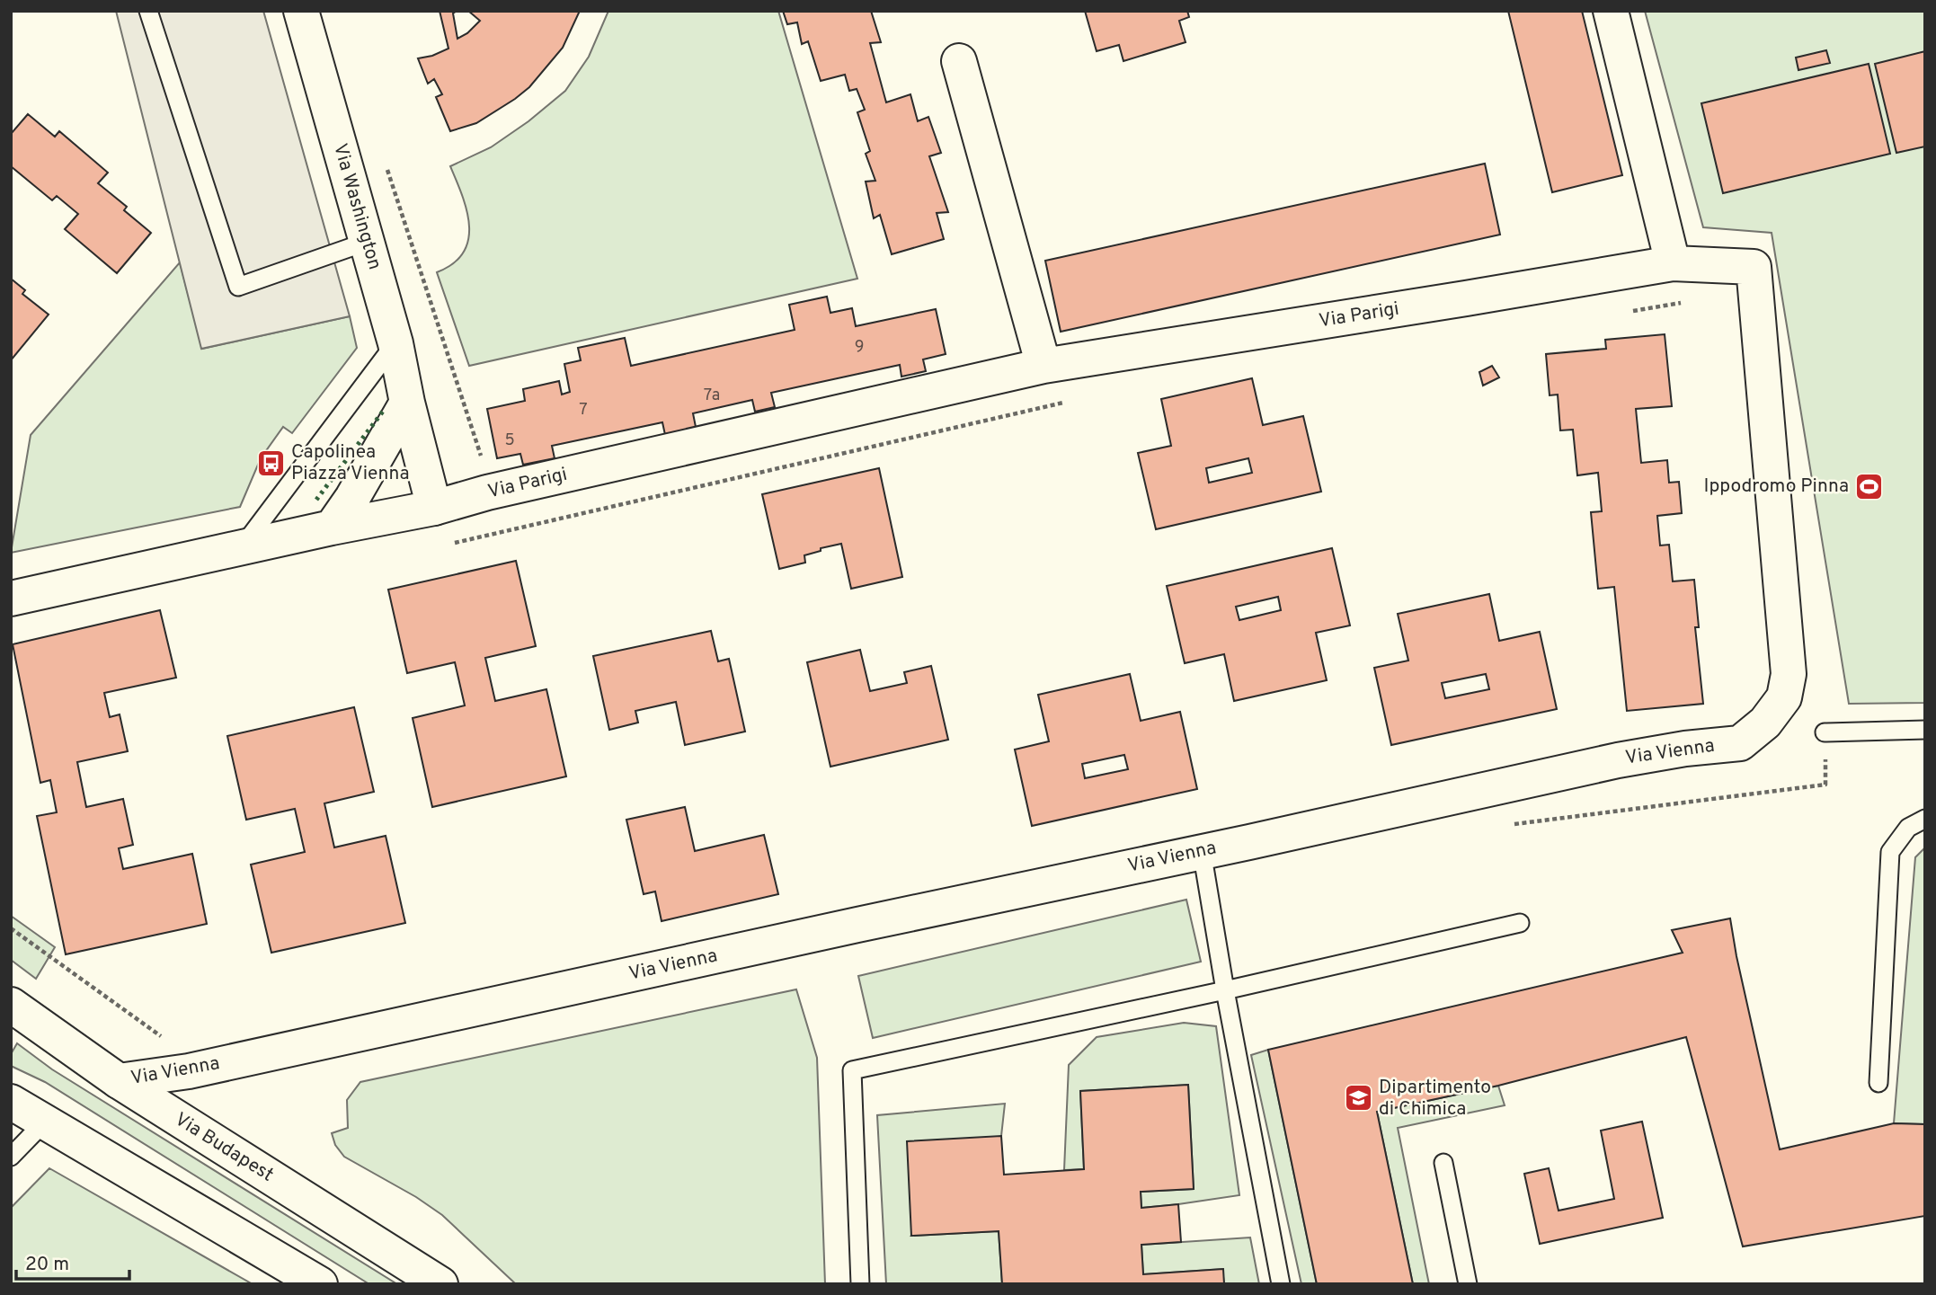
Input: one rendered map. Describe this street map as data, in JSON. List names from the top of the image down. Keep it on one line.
{"streets":{"street":["Via Washington","Via Parigi","Via Vienna","Via Budapest"]},"crossings":[["Via Washington","Via Parigi"],["Via Parigi","Via Vienna"],["Via Vienna","Via Budapest"]],"places":{"bus stop":["Capolinea Piazza Vienna"],"sports":["Ippodromo Pinna"],"school or university":["Dipartimento di Chimica"]},"house_numbers":["9","7a","7","5"],"scale_bar":"20 m"}
